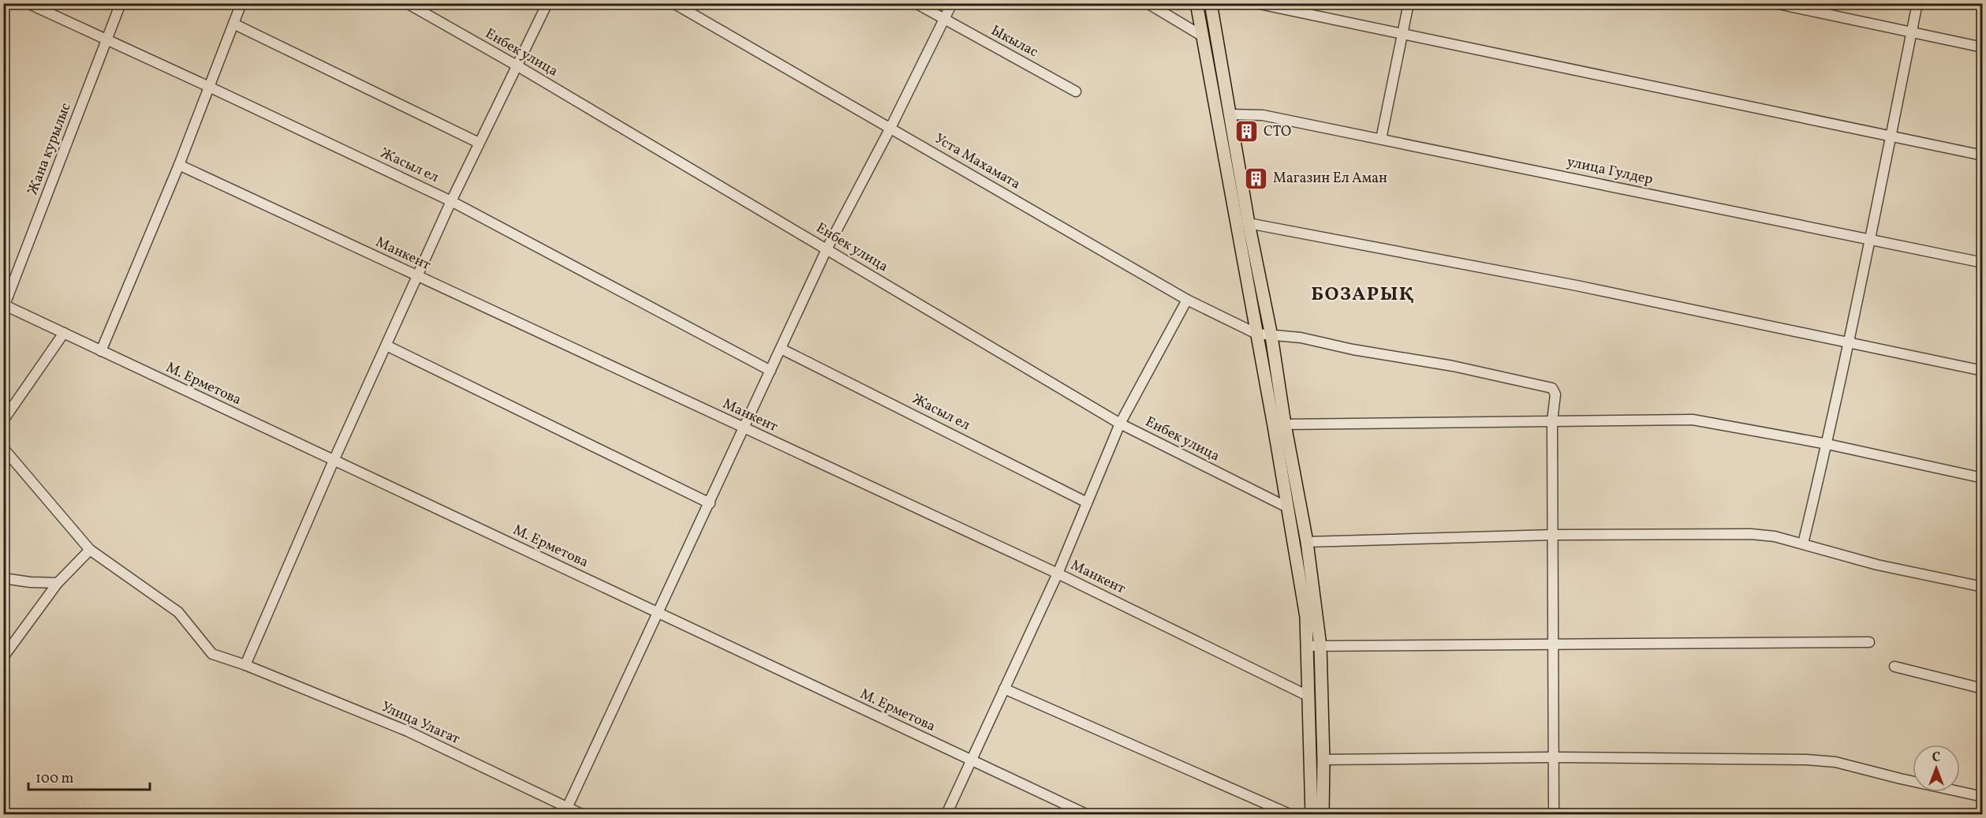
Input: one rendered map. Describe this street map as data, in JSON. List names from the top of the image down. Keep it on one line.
{"streets":{"street":["Ыкылас","Енбек улица","Жана курылыс","Уста Махамата","Жасыл ел","улица Гулдер","Манкент","М. Ерметова","Улица Улагат"]},"crossings":[["Жана курылыс","Жасыл ел"],["Жана курылыс","М. Ерметова"]],"districts":["БОЗАРЫҚ"],"places":{"building":["СТО","Магазин Ел Аман"]},"scale_bar":"100 m","north":"top"}
